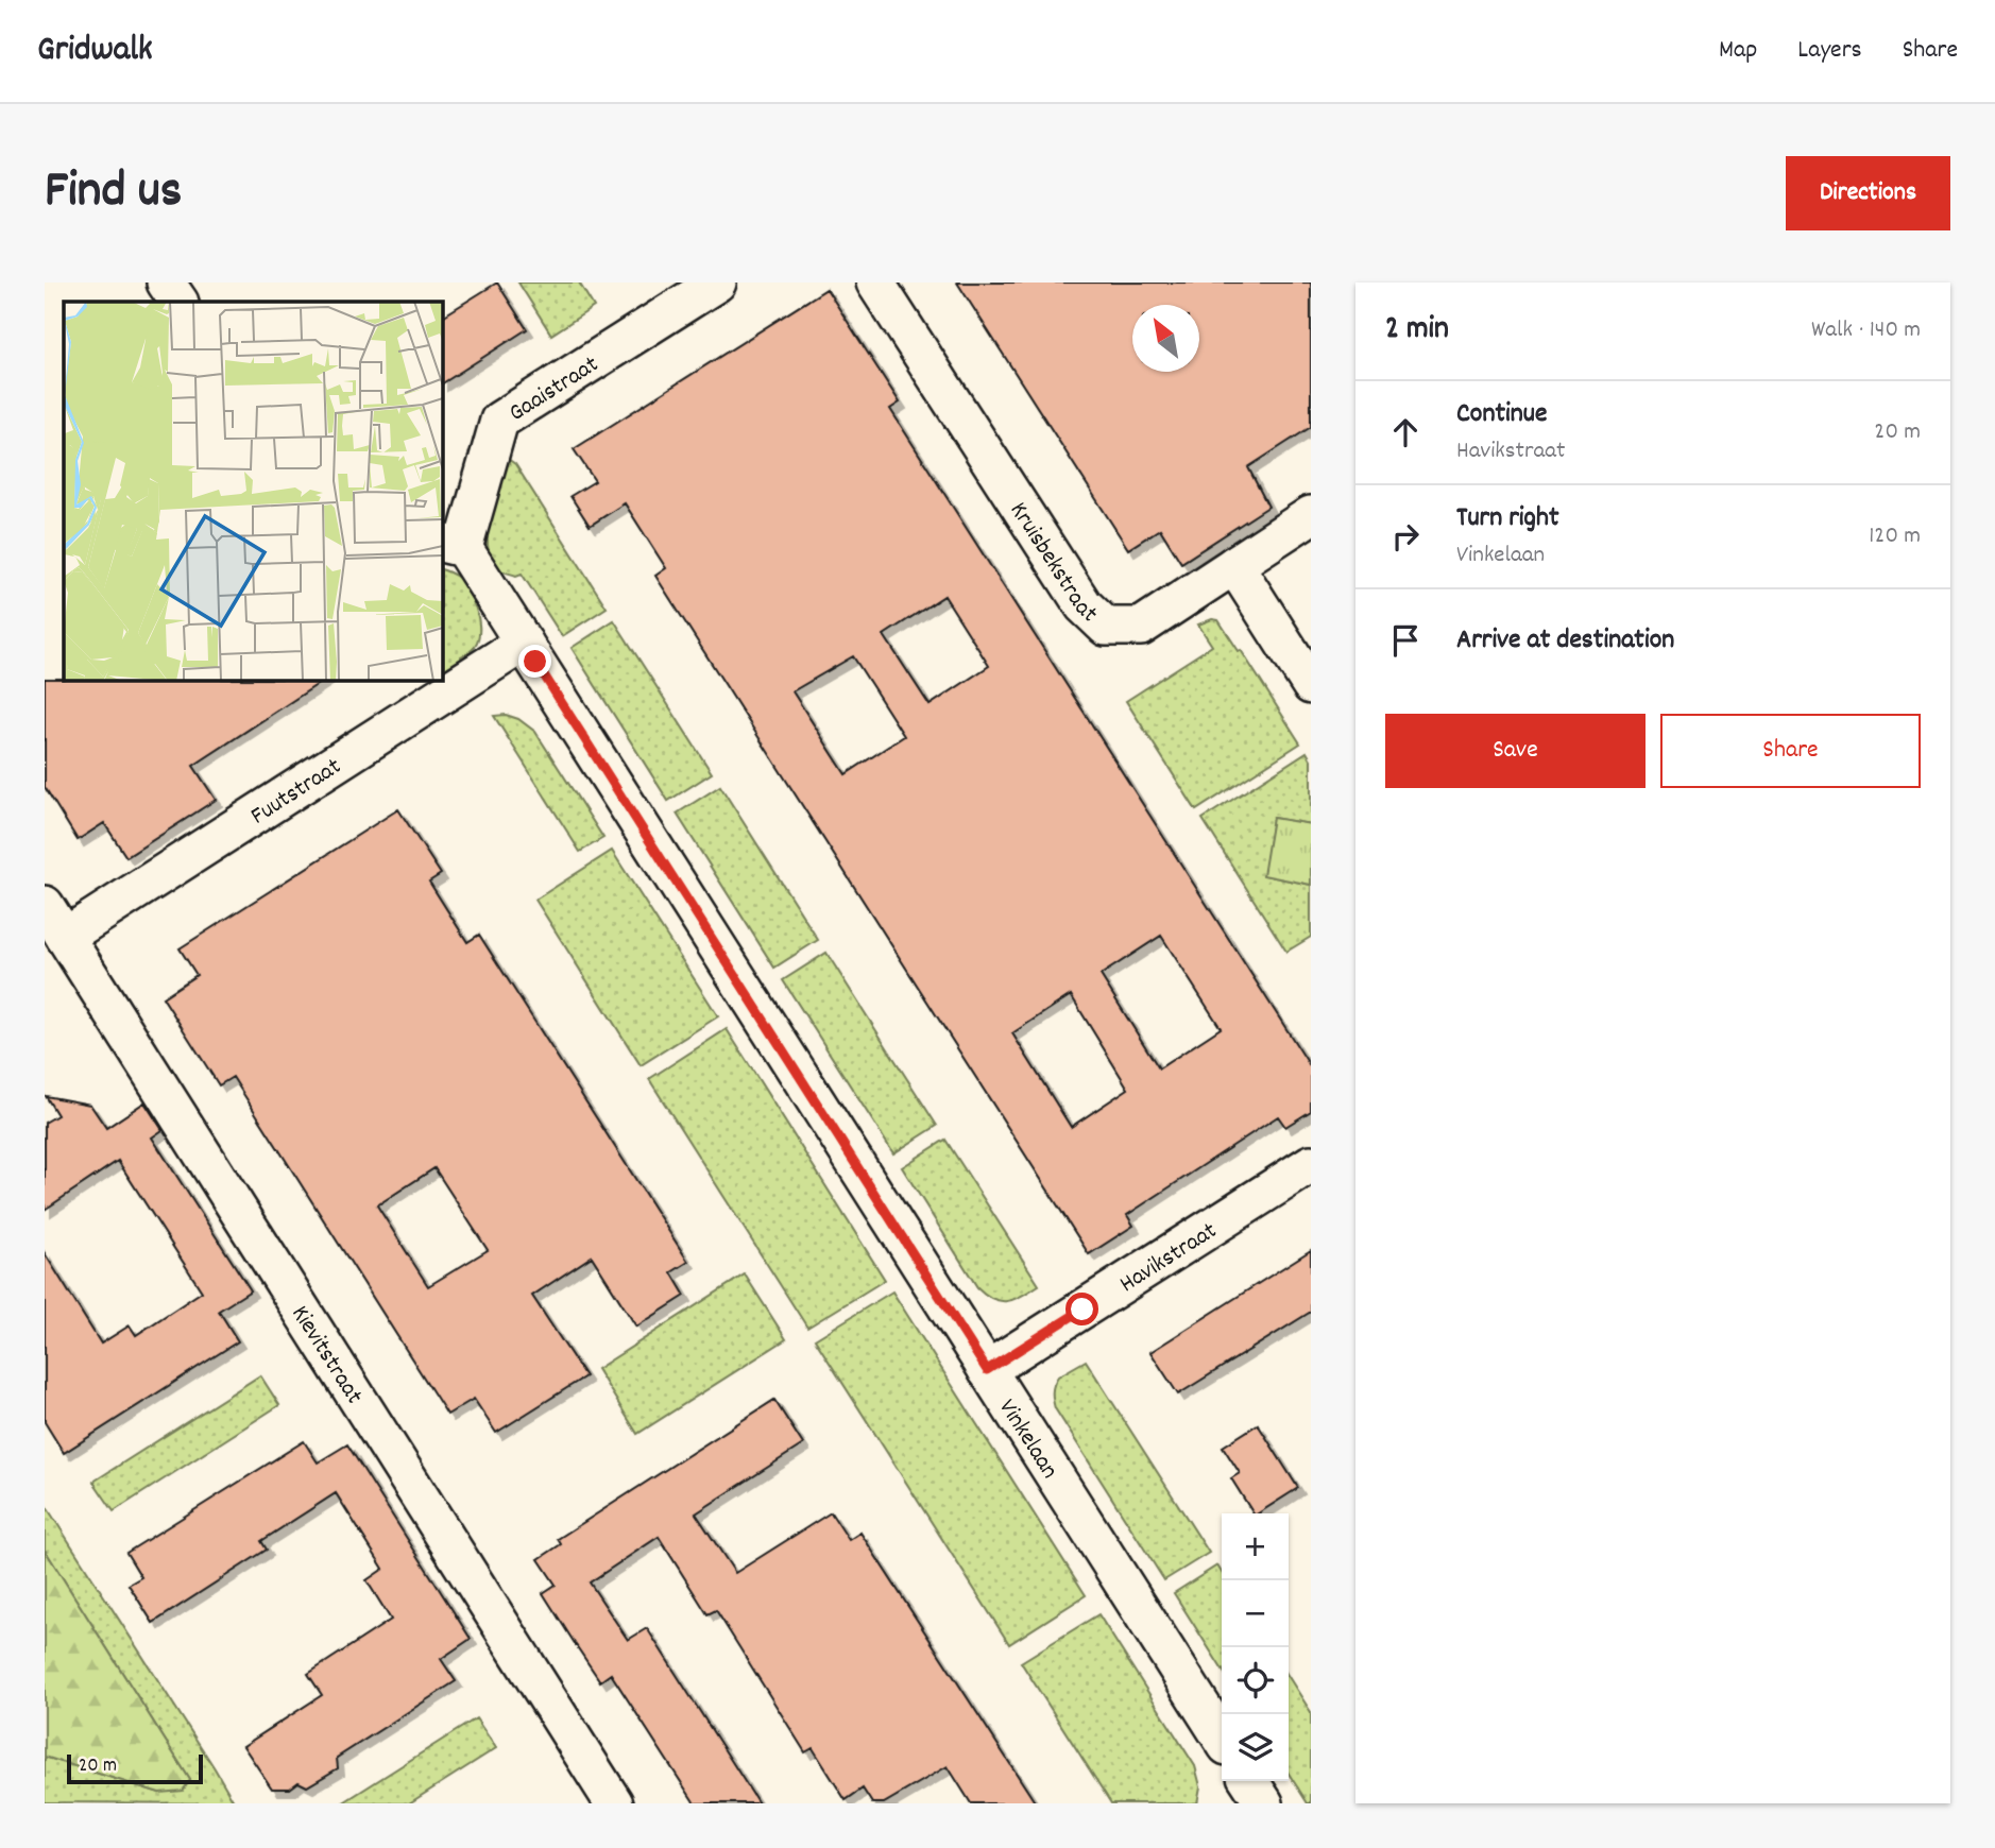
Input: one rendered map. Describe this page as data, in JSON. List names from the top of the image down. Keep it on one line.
{"streets":{"street":["Gaaistraat","Kruisbekstraat","Fuutstraat","Havikstraat","Kievitstraat","Vinkelaan"]},"crossings":[["Gaaistraat","Vinkelaan"],["Fuutstraat","Kievitstraat"],["Fuutstraat","Vinkelaan"],["Havikstraat","Vinkelaan"]],"scale_bar":"20 m","north":"top left","page":{"header":"Gridwalk","nav":["Map","Layers","Share"],"title":"Find us","buttons":["Directions",["Save","Share"]],"heading":["2 min","Walk · 140 m"],"list":[["Continue","Havikstraat","20 m"],["Turn right","Vinkelaan","120 m"],"Arrive at destination"],"map_buttons":["+","−"],"scale":"20 m"}}
